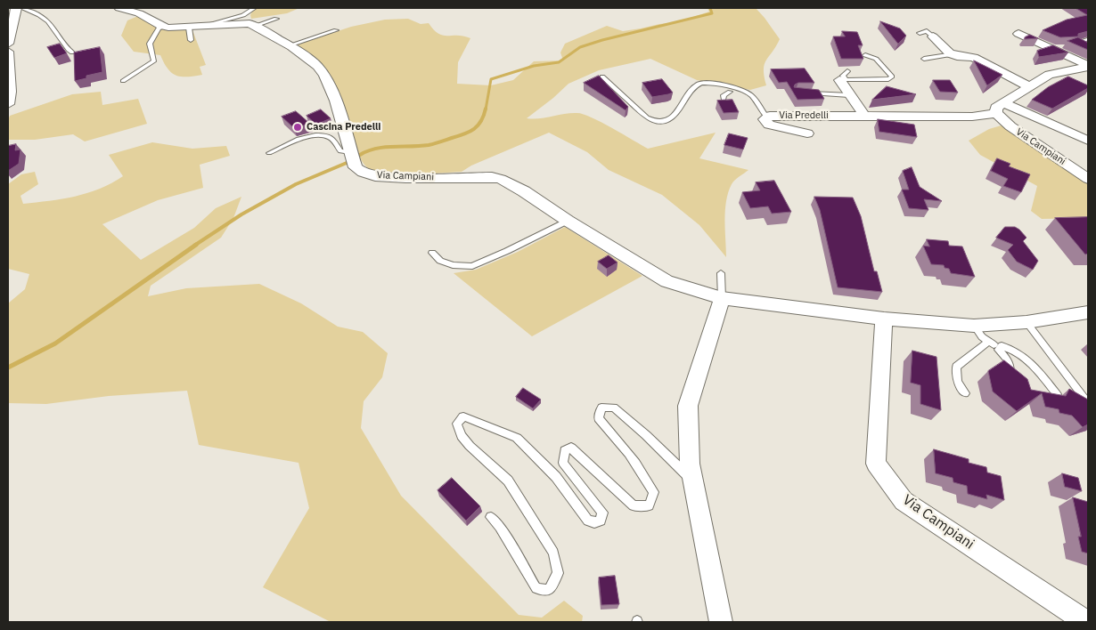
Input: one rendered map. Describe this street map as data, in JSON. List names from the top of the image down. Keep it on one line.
{"streets":{"street":["Via Predelli","Via Campiani"]},"crossings":[["Via Predelli","Via Campiani"]],"places":["Cascina Predelli"]}
